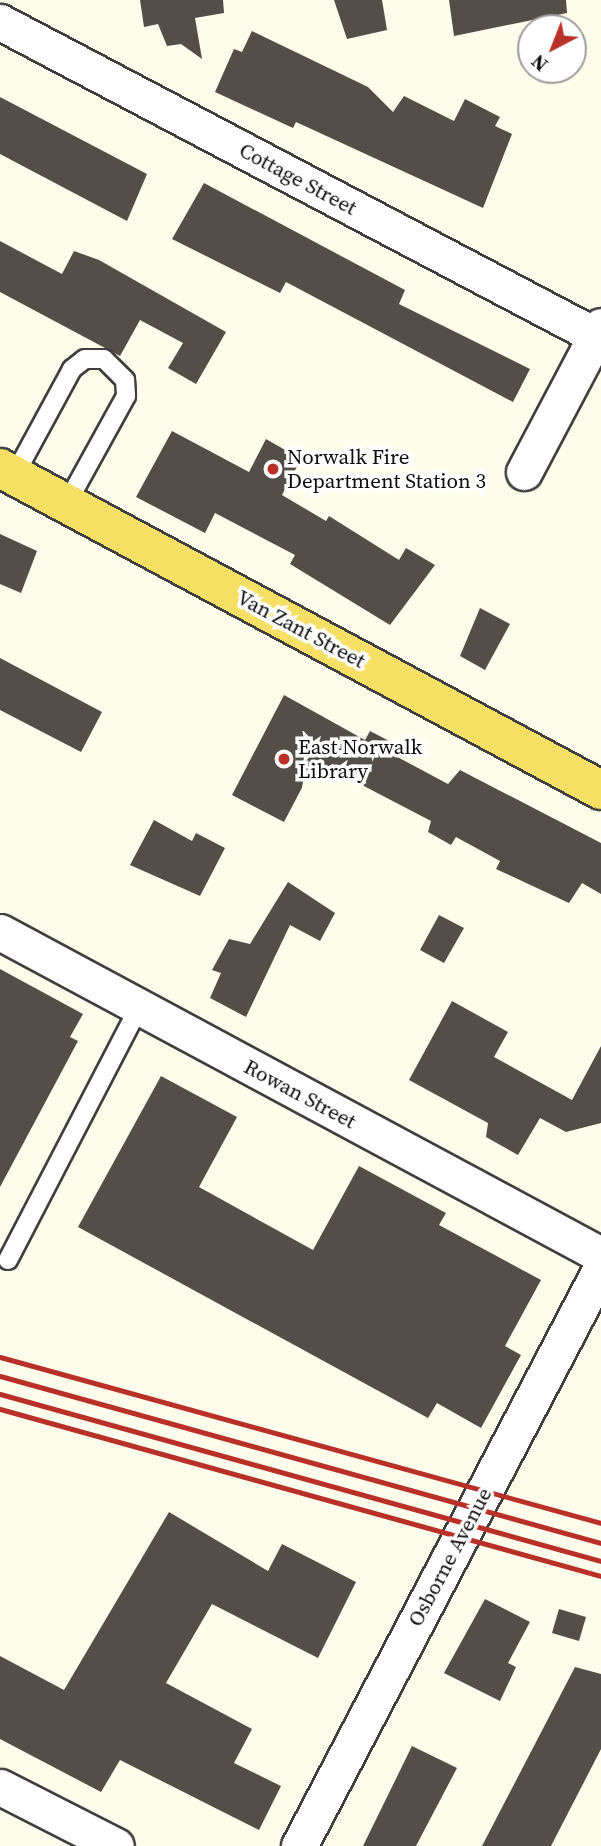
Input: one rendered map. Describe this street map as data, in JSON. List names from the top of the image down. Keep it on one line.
{"streets":{"main road":["Van Zant Street"],"street":["Cottage Street","Rowan Street","Osborne Avenue"]},"places":["Norwalk Fire Department Station 3","East Norwalk Library"],"north":"bottom left"}
